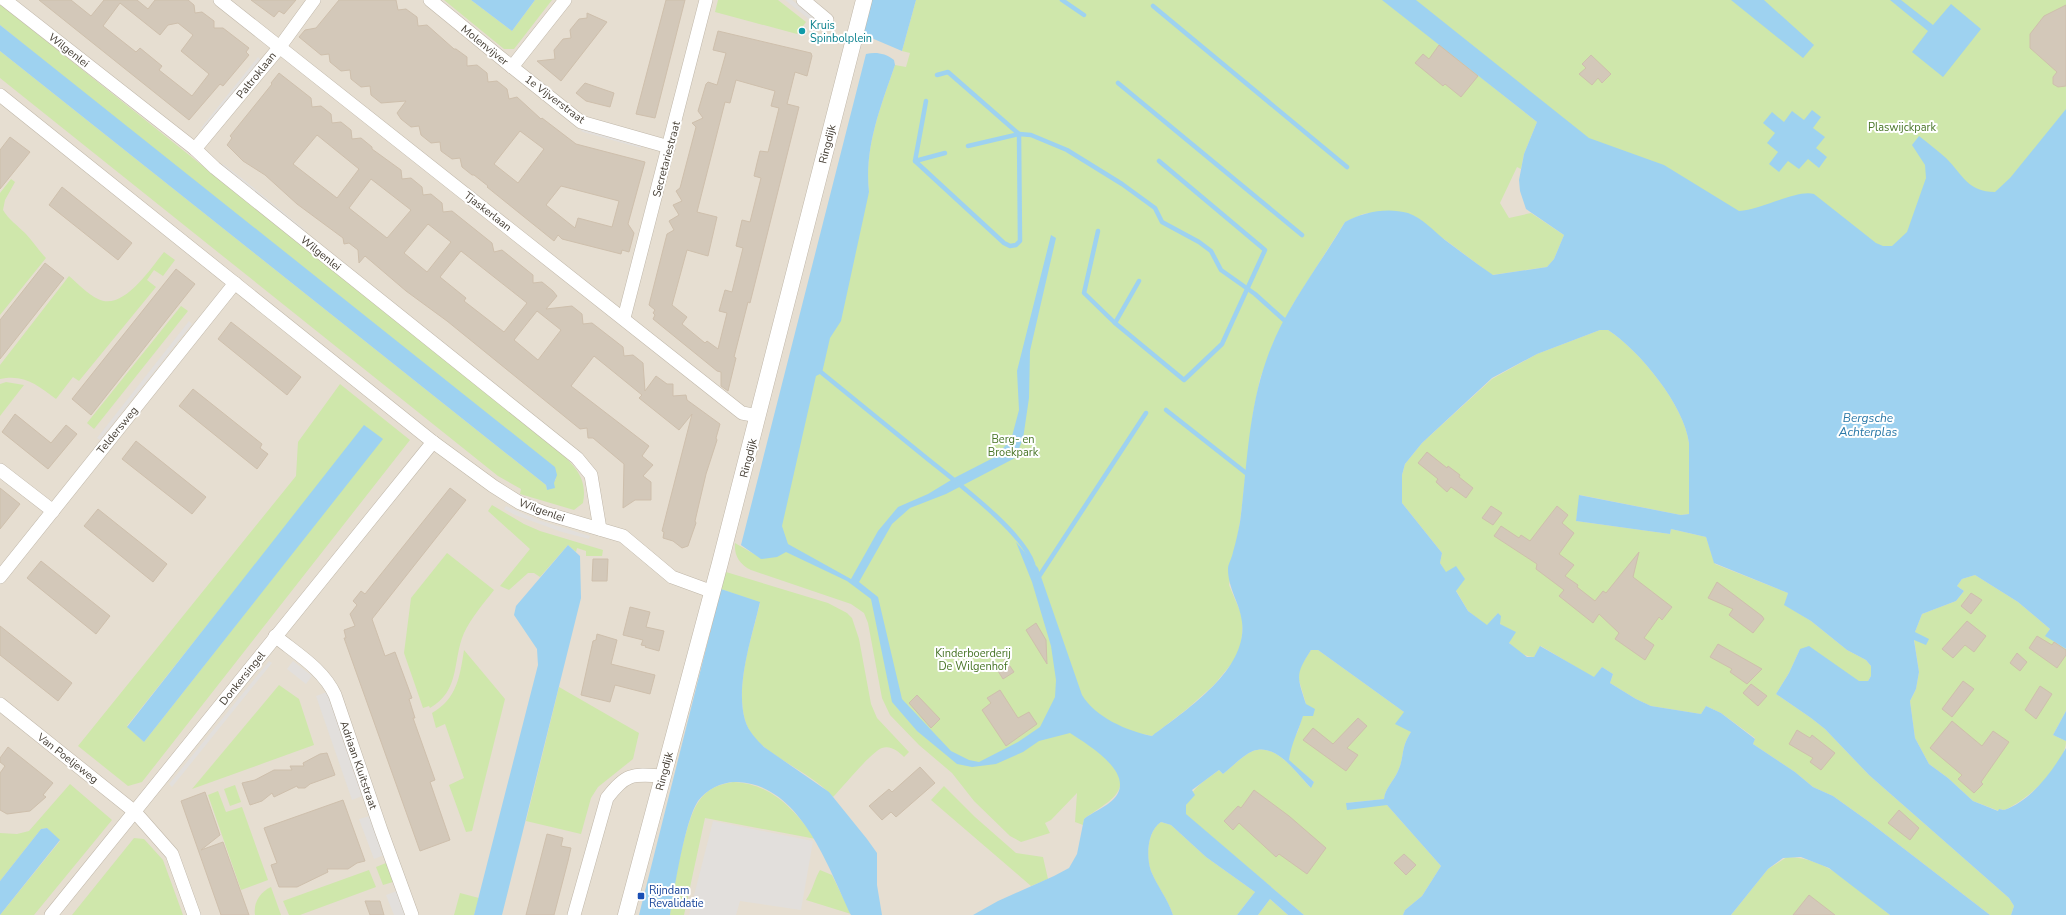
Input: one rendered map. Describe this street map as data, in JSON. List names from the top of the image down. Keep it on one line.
{"streets":{"street":["Molenvijver","Wilgenlei","Paltroklaan","1e Vijverstraat","Ringdijk","Secretariestraat","Tjaskerlaan","Teldersweg","Donkersingel","Van Poeljeweg","Adriaan Kluitstraat"]},"crossings":[["Molenvijver","1e Vijverstraat"],["Wilgenlei","Paltroklaan"],["Wilgenlei","Ringdijk"],["Wilgenlei","Teldersweg"],["Wilgenlei","Donkersingel"],["Paltroklaan","Tjaskerlaan"],["1e Vijverstraat","Secretariestraat"],["Ringdijk","Tjaskerlaan"],["Secretariestraat","Tjaskerlaan"],["Donkersingel","Van Poeljeweg"],["Donkersingel","Adriaan Kluitstraat"]],"water":["Bergsche Achterplas"],"parks":["Plaswijckpark","Berg- en Broekpark","Kinderboerderij De Wilgenhof"],"places":{"other":["Kruis Spinbolplein"],"transit":["Rijndam Revalidatie"]}}
